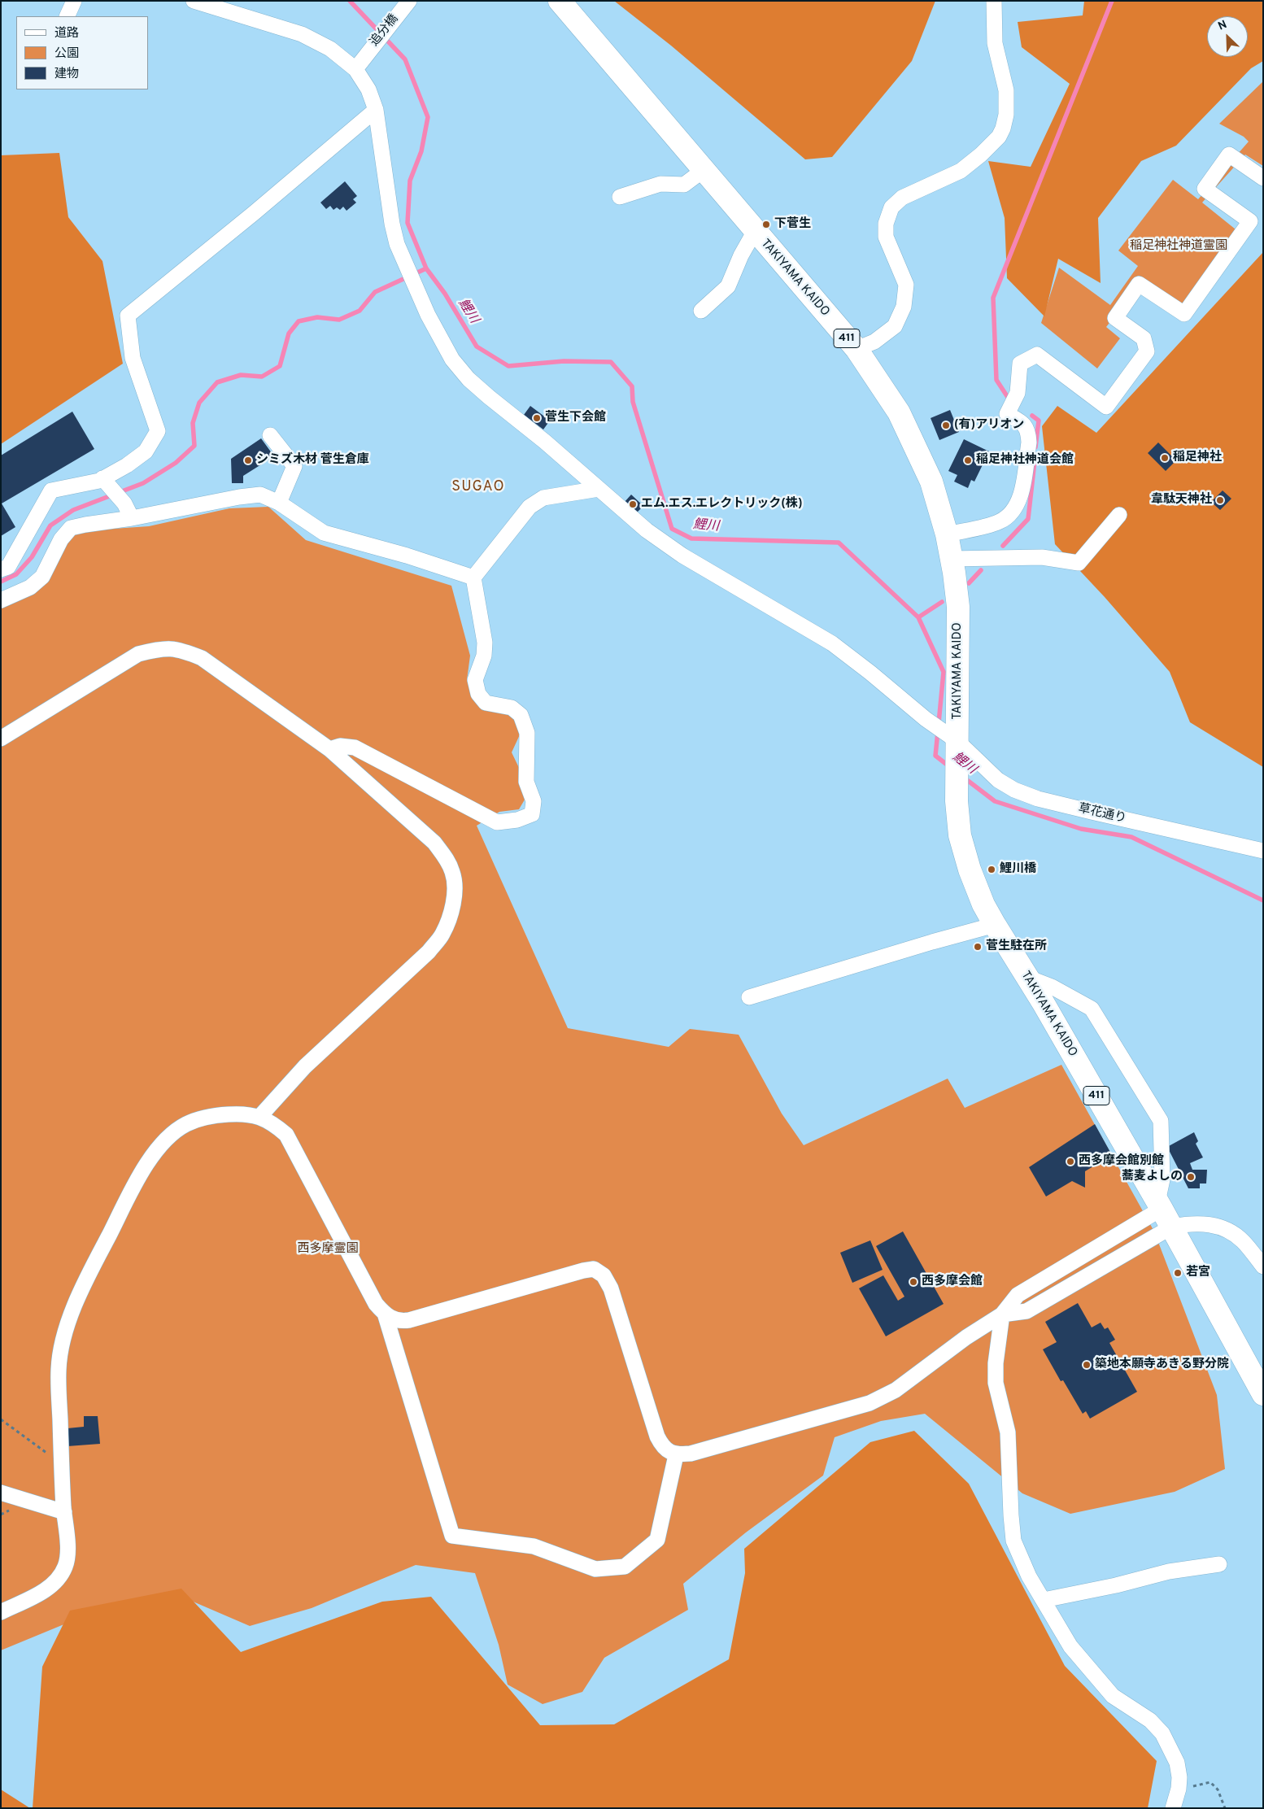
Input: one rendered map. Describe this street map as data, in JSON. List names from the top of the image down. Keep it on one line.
{"streets":{"highway":["TAKIYAMA KAIDO","411"],"street":["追分橋","草花通り"]},"crossings":[["追分橋","草花通り"],["TAKIYAMA KAIDO","草花通り"]],"districts":["SUGAO"],"water":["鯉川"],"parks":["稲足神社神道霊園","西多摩霊園"],"places":["下菅生","菅生下会館","(有)アリオン","稲足神社","シミズ木材 菅生倉庫","稲足神社神道会館","韋駄天神社","エム.エス.エレクトリック(株)","鯉川橋","菅生駐在所","西多摩会館別館","蕎麦よしの","若宮","西多摩会館","築地本願寺あきる野分院"],"legend":["道路","公園","建物"],"north":"top left"}
